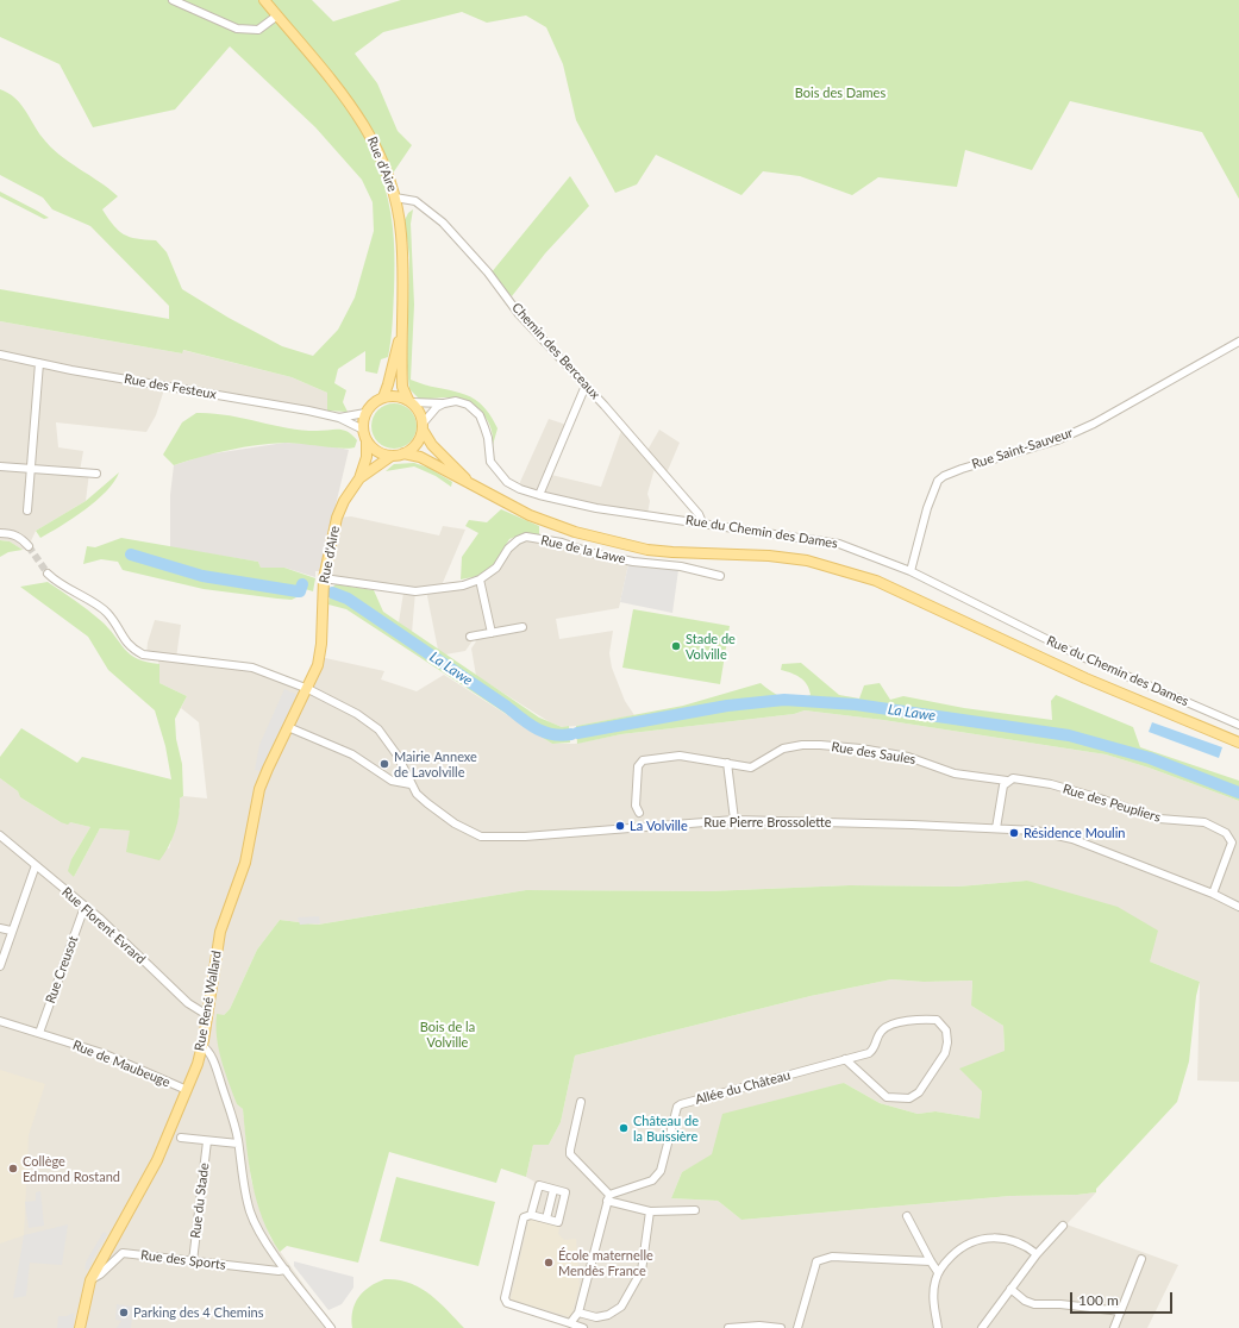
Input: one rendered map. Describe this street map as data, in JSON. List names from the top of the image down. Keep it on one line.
{"streets":{"main road":["Rue d'Aire","Rue René Wallard"],"street":["Chemin des Berceaux","Rue des Festeux","Rue Saint-Sauveur","Rue du Chemin des Dames","Rue de la Lawe","Rue des Saules","Rue des Peupliers","Rue Pierre Brossolette","Rue Florent Evrard","Rue Creusot","Rue de Maubeuge","Allée du Château","Rue du Stade","Rue des Sports"]},"crossings":[["Rue d'Aire","Chemin des Berceaux"],["Rue d'Aire","Rue des Festeux"],["Rue d'Aire","Rue du Chemin des Dames"],["Rue d'Aire","Rue de la Lawe"],["Rue d'Aire","Rue René Wallard"],["Chemin des Berceaux","Rue du Chemin des Dames"],["Rue des Festeux","Rue du Chemin des Dames"],["Rue Saint-Sauveur","Rue du Chemin des Dames"],["Rue des Saules","Rue des Peupliers"],["Rue des Peupliers","Rue Pierre Brossolette"],["Rue Pierre Brossolette","Rue René Wallard"],["Rue Florent Evrard","Rue Creusot"],["Rue Florent Evrard","Rue René Wallard"],["Rue Creusot","Rue de Maubeuge"],["Rue René Wallard","Rue de Maubeuge"],["Rue René Wallard","Rue des Sports"],["Rue du Stade","Rue des Sports"]],"water":["La Lawe"],"parks":["Bois des Dames","Bois de la Volville"],"places":["Stade de Volville","Mairie Annexe de Lavolville","La Volville","Résidence Moulin","Château de la Buissière","Collège Edmond Rostand","École maternelle Mendès France","Parking des 4 Chemins"],"scale_bar":"100 m"}
